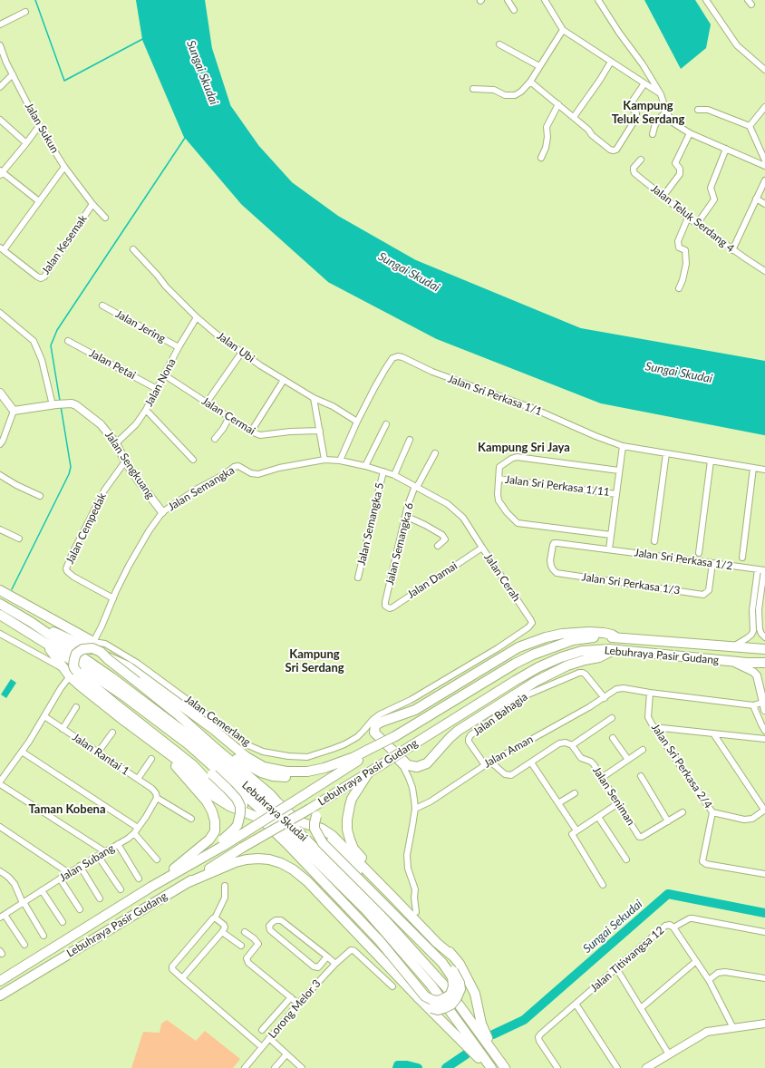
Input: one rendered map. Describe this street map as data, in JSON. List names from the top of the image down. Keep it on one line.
{"streets":{"highway":["Lebuhraya Pasir Gudang","Lebuhraya Skudai"],"street":["Jalan Sukun","Jalan Teluk Serdang 4","Jalan Kesemak","Jalan Jering","Jalan Ubi","Jalan Petai","Jalan Nona","Jalan Sri Perkasa 1/1","Jalan Cermai","Jalan Sengkuang","Jalan Sri Perkasa 1/11","Jalan Semangka","Jalan Semangka 5","Jalan Cempedak","Jalan Semangka 6","Jalan Sri Perkasa 1/2","Jalan Cerah","Jalan Damai","Jalan Sri Perkasa 1/3","Jalan Bahagia","Jalan Cemerlang","Jalan Aman","Jalan Rantai 1","Jalan Sri Perkasa 2/4","Jalan Seniman","Jalan Subang","Jalan Titiwangsa 12","Lorong Melor 3"]},"crossings":[["Jalan Sukun","Jalan Kesemak"],["Jalan Jering","Jalan Nona"],["Jalan Ubi","Jalan Nona"],["Jalan Ubi","Jalan Sri Perkasa 1/1"],["Jalan Petai","Jalan Nona"],["Jalan Nona","Jalan Cermai"],["Jalan Nona","Jalan Sengkuang"],["Jalan Sengkuang","Jalan Semangka"],["Jalan Sengkuang","Jalan Cempedak"],["Jalan Semangka","Jalan Semangka 5"],["Jalan Semangka","Jalan Cempedak"],["Jalan Semangka","Jalan Semangka 6"],["Jalan Semangka","Jalan Cerah"],["Jalan Semangka","Jalan Cemerlang"],["Jalan Semangka 6","Jalan Damai"],["Jalan Sri Perkasa 1/2","Jalan Sri Perkasa 1/3"],["Jalan Cerah","Jalan Damai"],["Jalan Cerah","Jalan Cemerlang"],["Jalan Bahagia","Jalan Aman"],["Jalan Aman","Jalan Sri Perkasa 2/4"],["Jalan Rantai 1","Jalan Subang"]],"districts":["Kampung Teluk Serdang","Kampung Sri Jaya","Kampung Sri Serdang","Taman Kobena"],"water":["Sungai Skudai","Sungai Sekudai"]}
